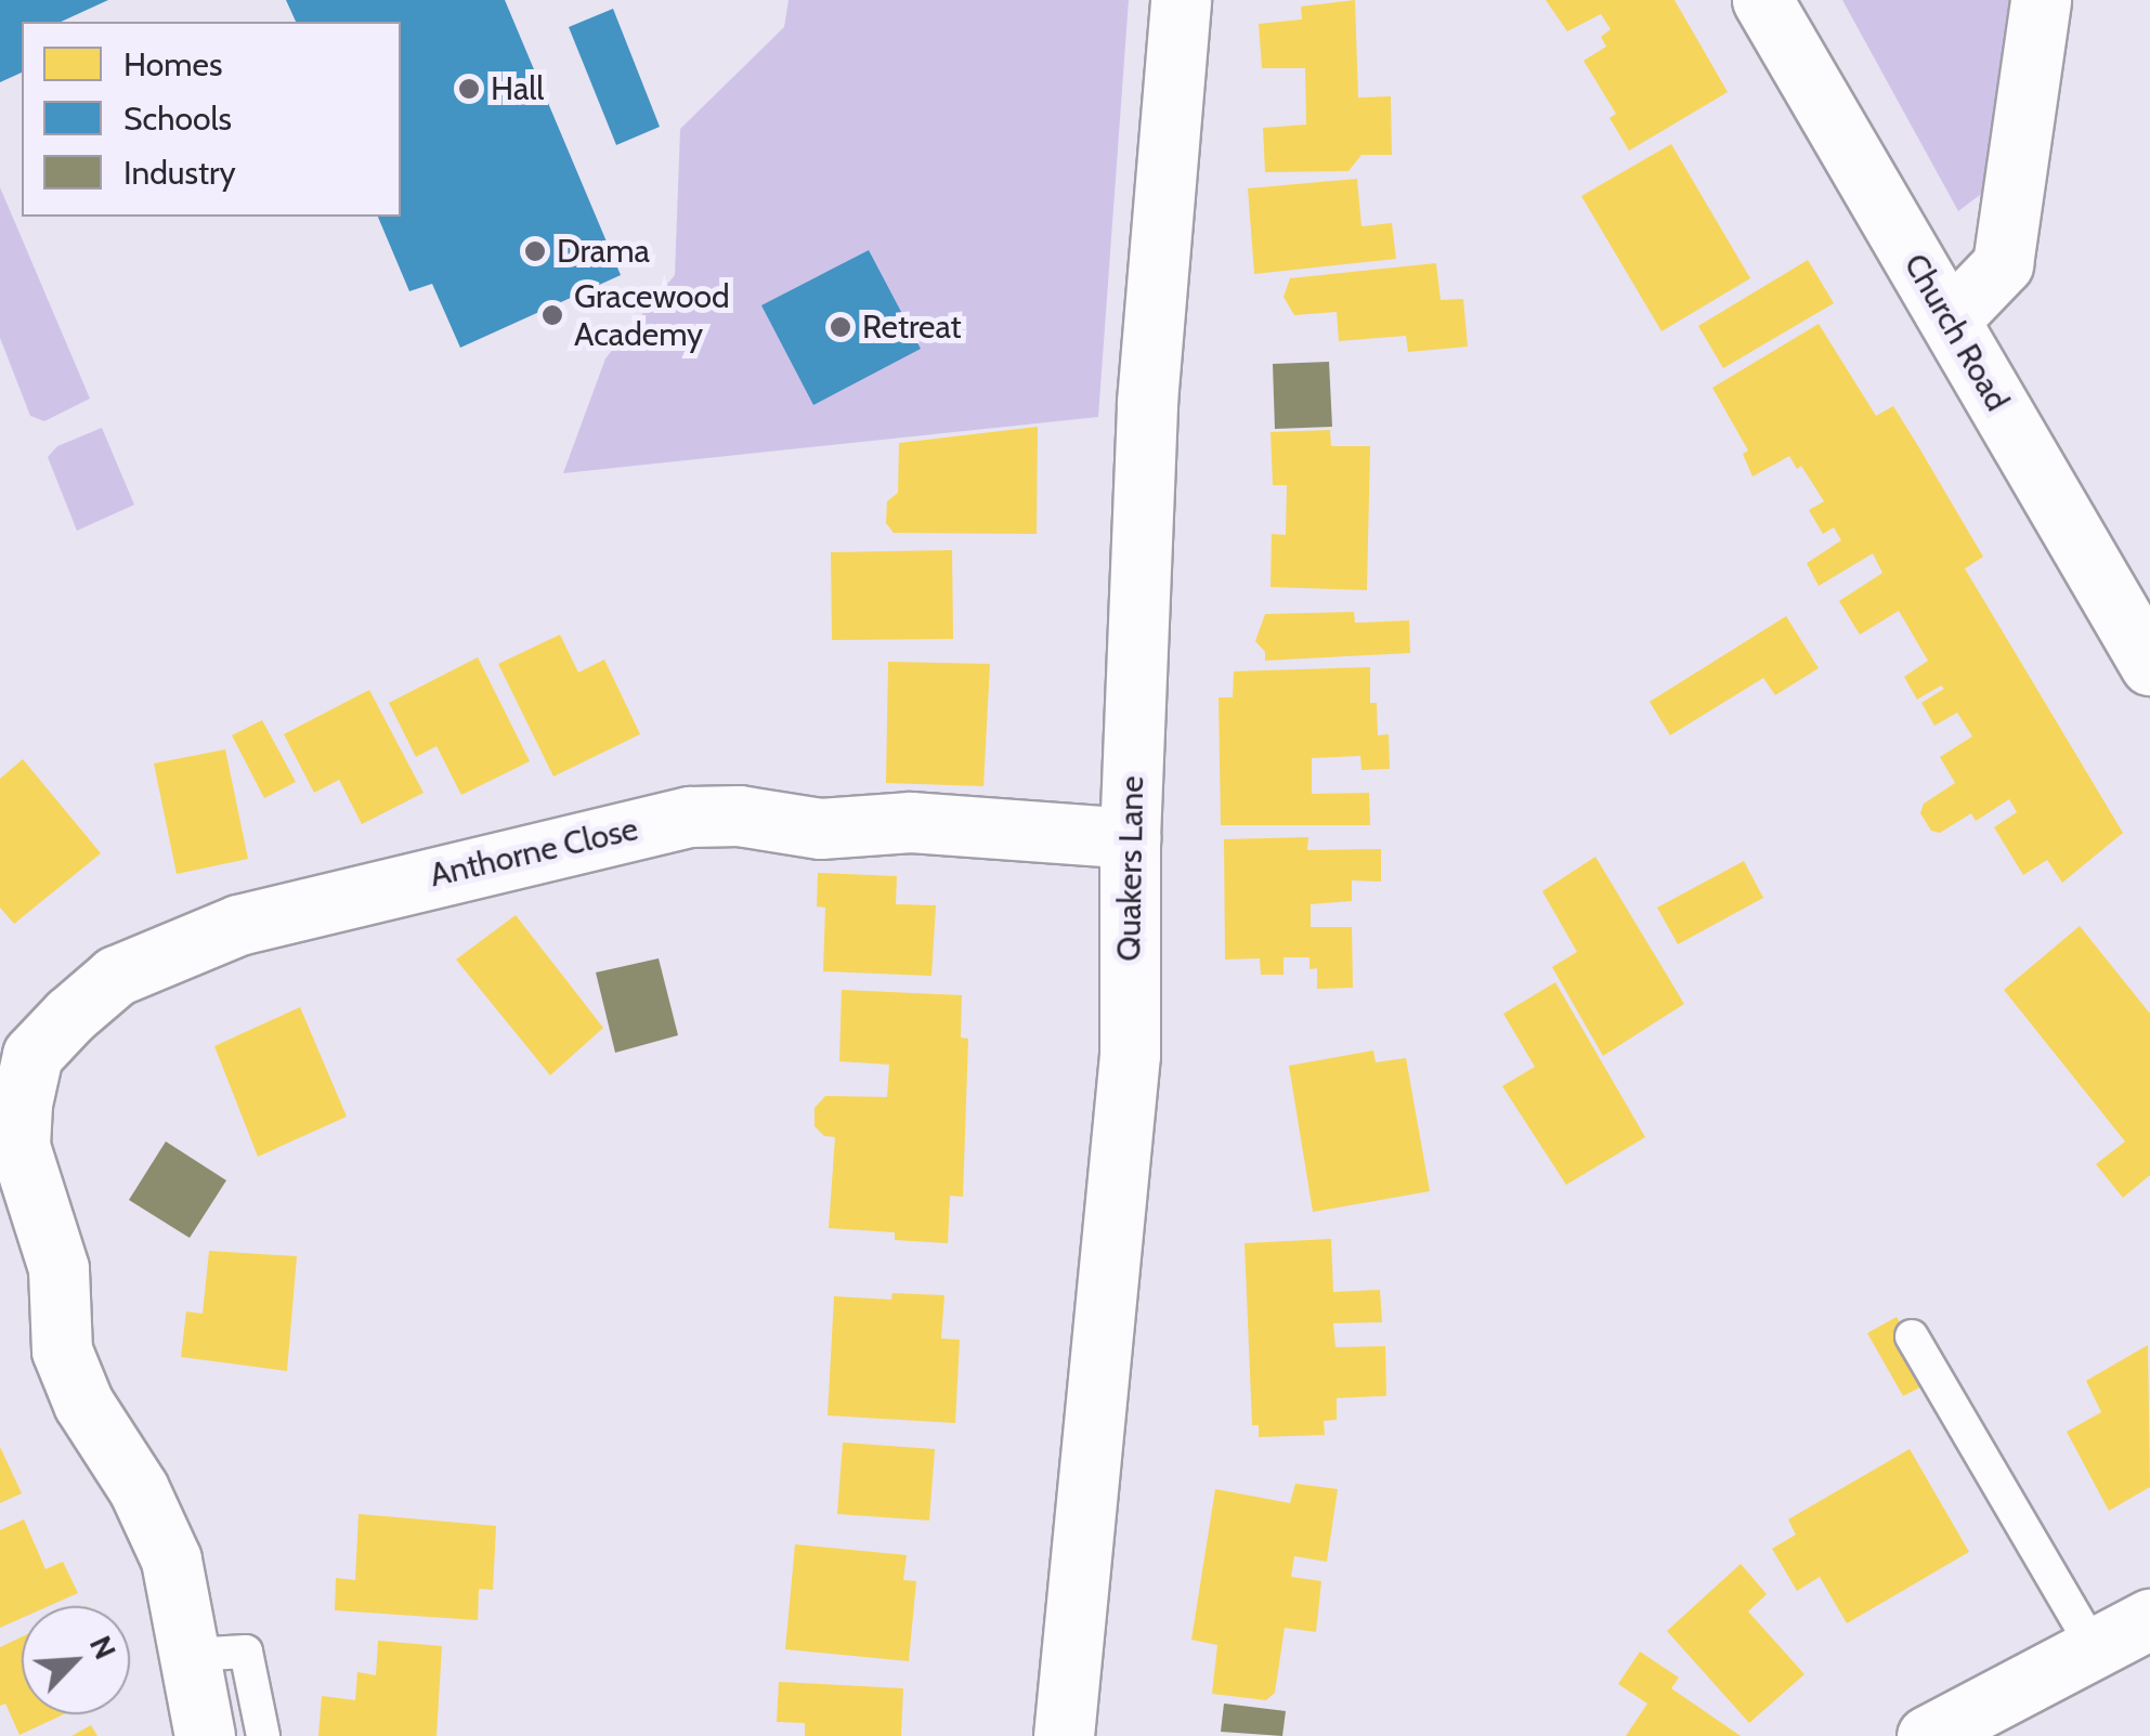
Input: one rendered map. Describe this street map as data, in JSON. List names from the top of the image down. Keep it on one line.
{"streets":{"street":["Church Road","Anthorne Close","Quakers Lane"]},"crossings":[["Anthorne Close","Quakers Lane"]],"places":["Hall","Drama","Gracewood Academy","Retreat"],"legend":["Homes","Schools","Industry"],"north":"top right"}
